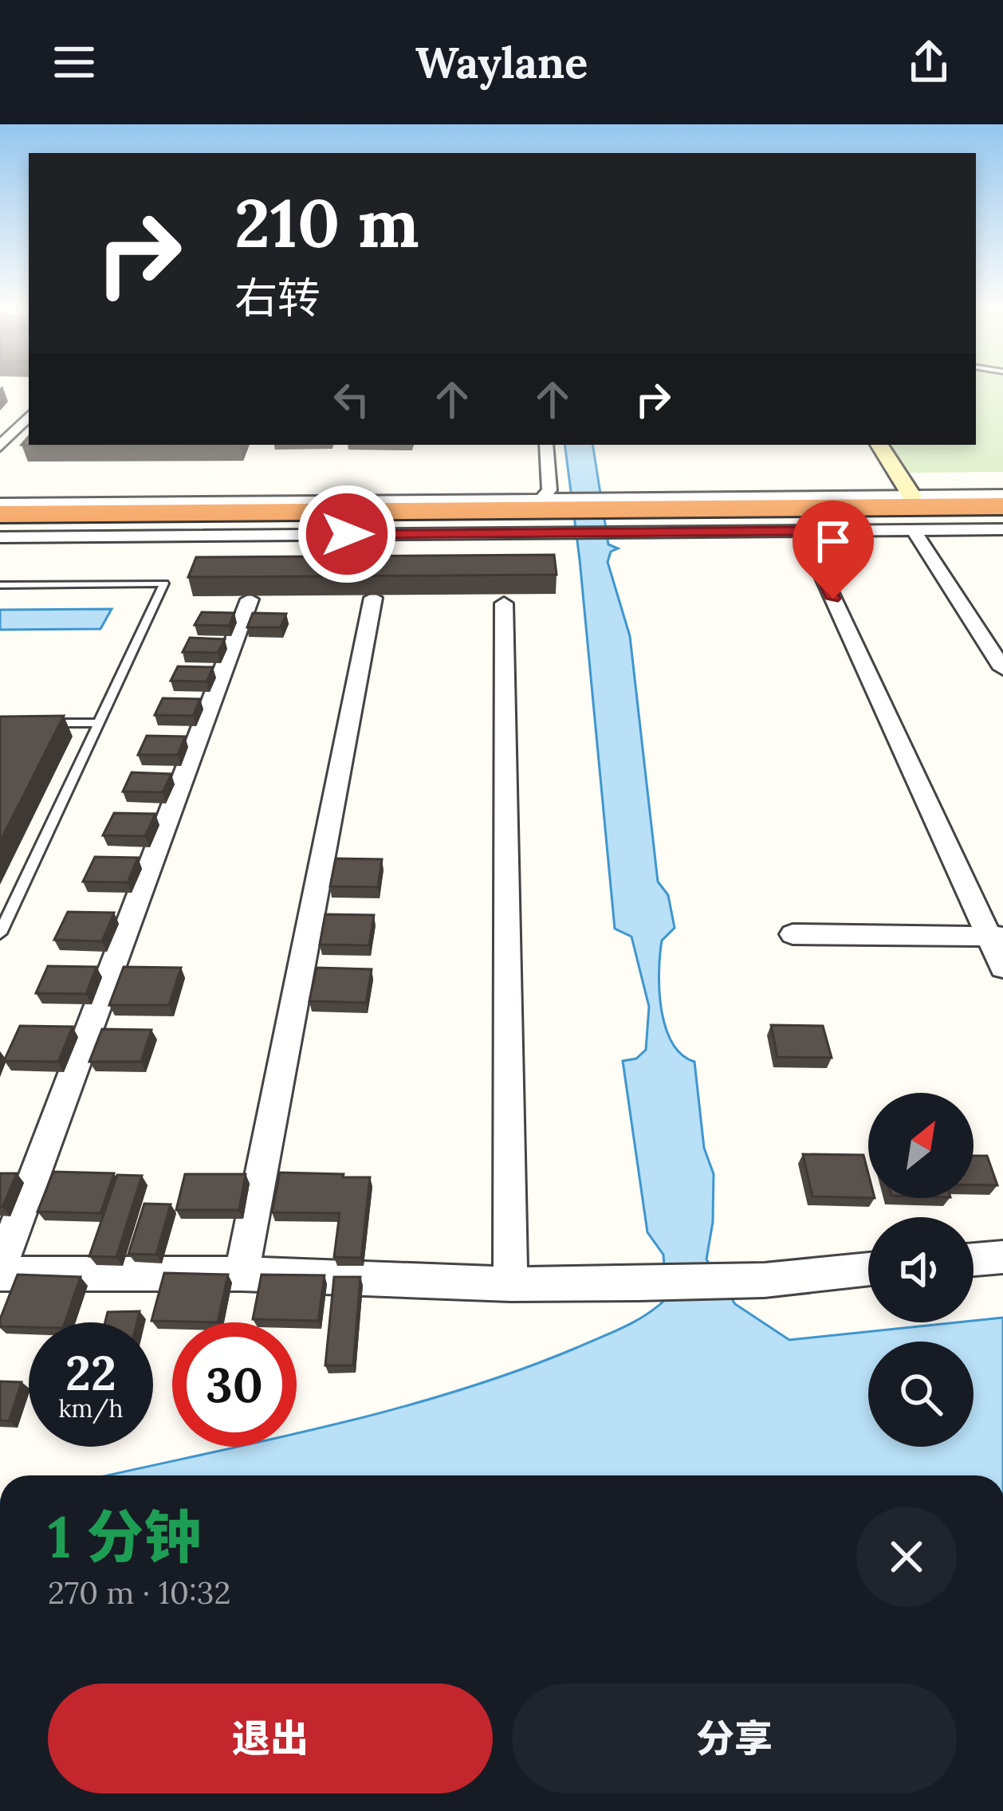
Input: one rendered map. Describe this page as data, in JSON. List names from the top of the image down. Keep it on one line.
{"north":"top right","page":{"header":"Waylane","turn":["210 m","右转"],"speed":"22 km/h","limit":"30","heading":["1 分钟","270 m · 10:32"],"buttons":["退出","分享"]}}
